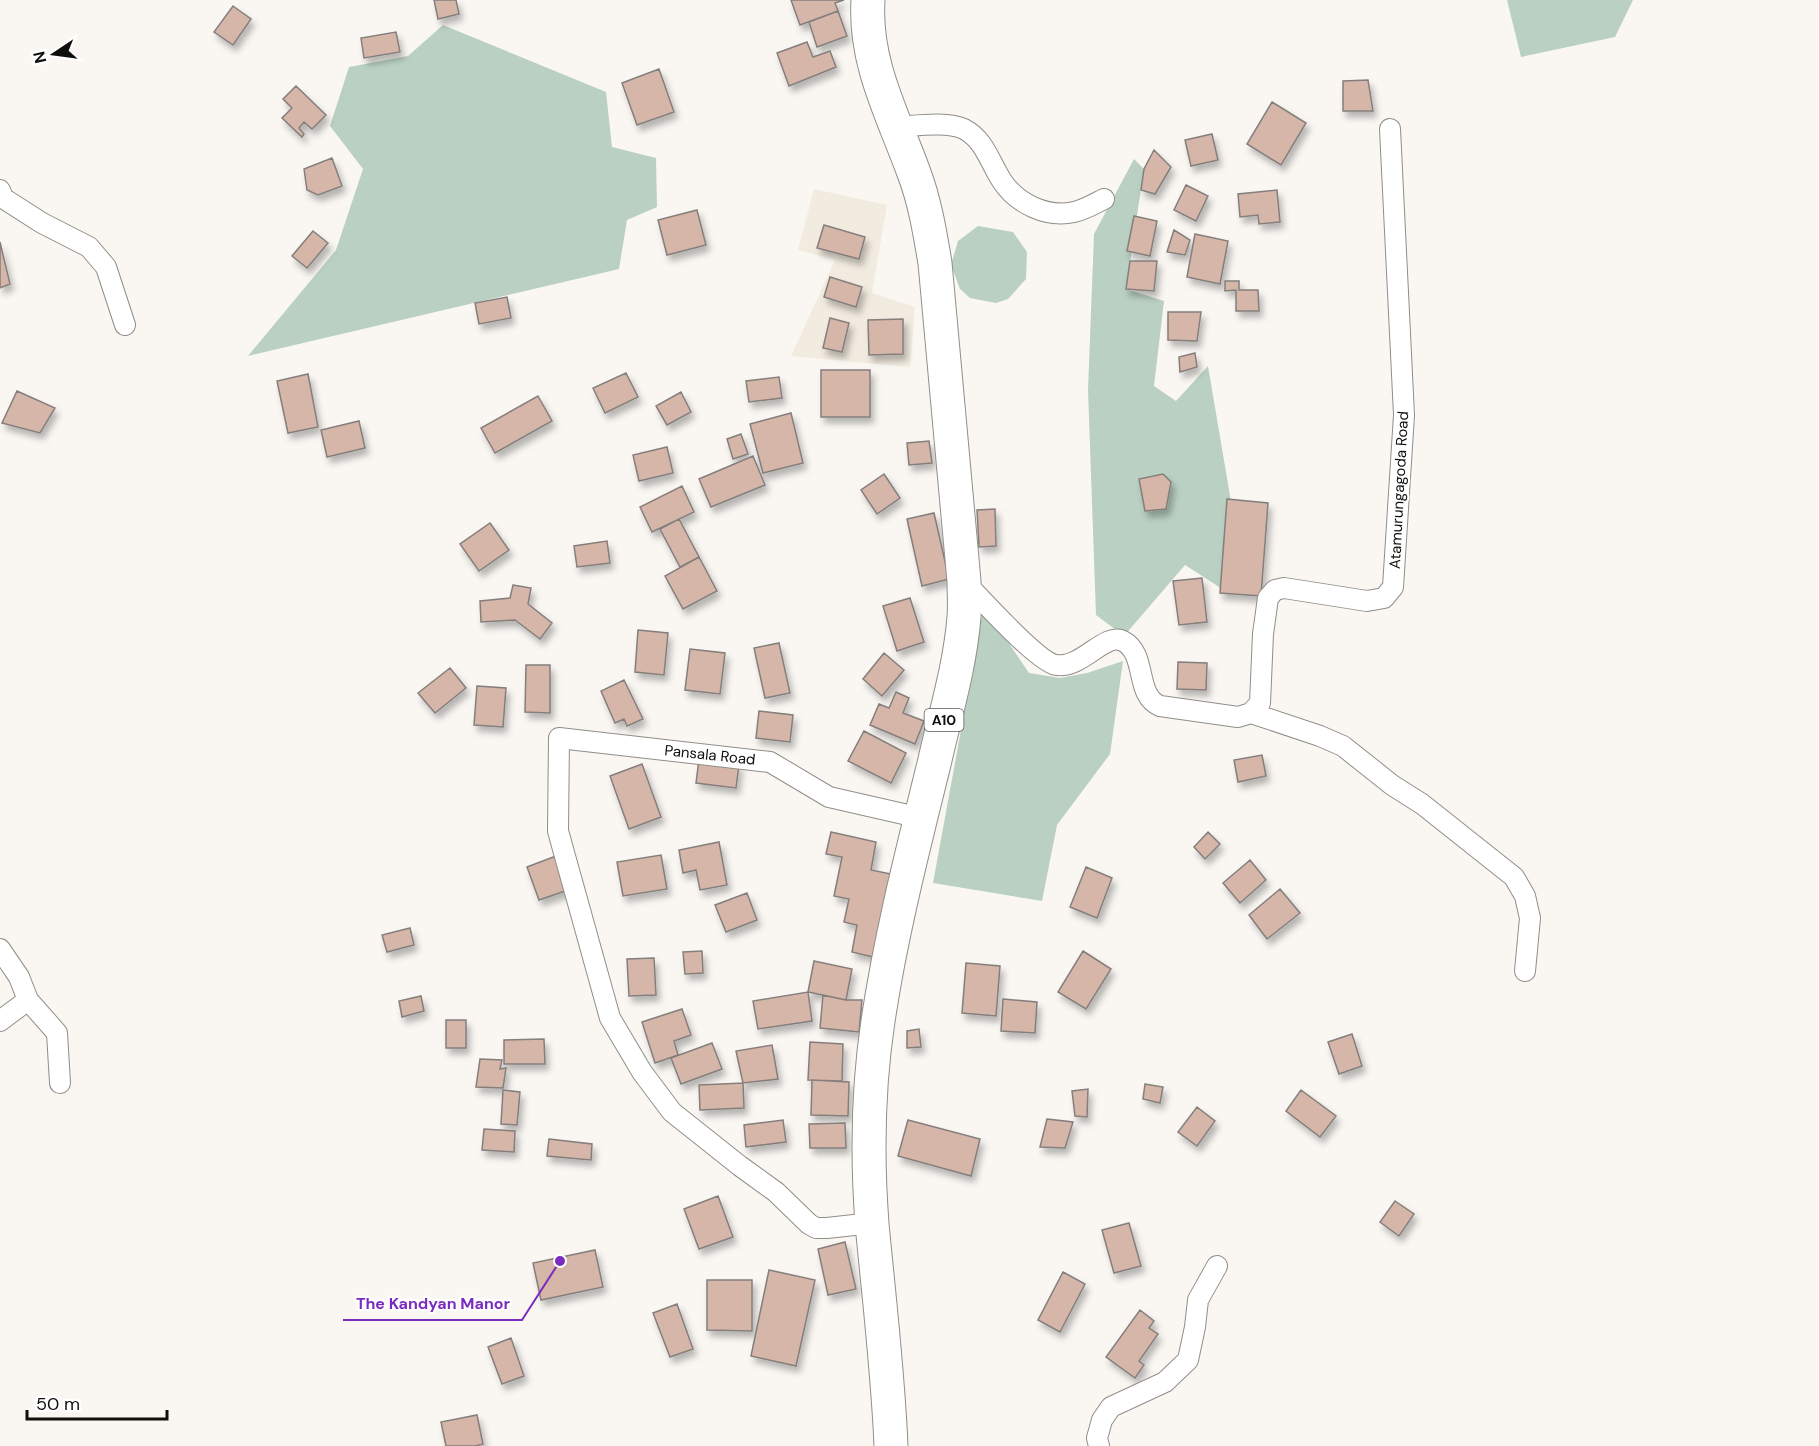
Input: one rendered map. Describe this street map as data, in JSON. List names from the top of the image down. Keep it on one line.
{"streets":{"highway":["A10"],"street":["Atamurungagoda Road","Pansala Road"]},"crossings":[["A10","Pansala Road"]],"places":["The Kandyan Manor"],"scale_bar":"50 m","north":"left"}
